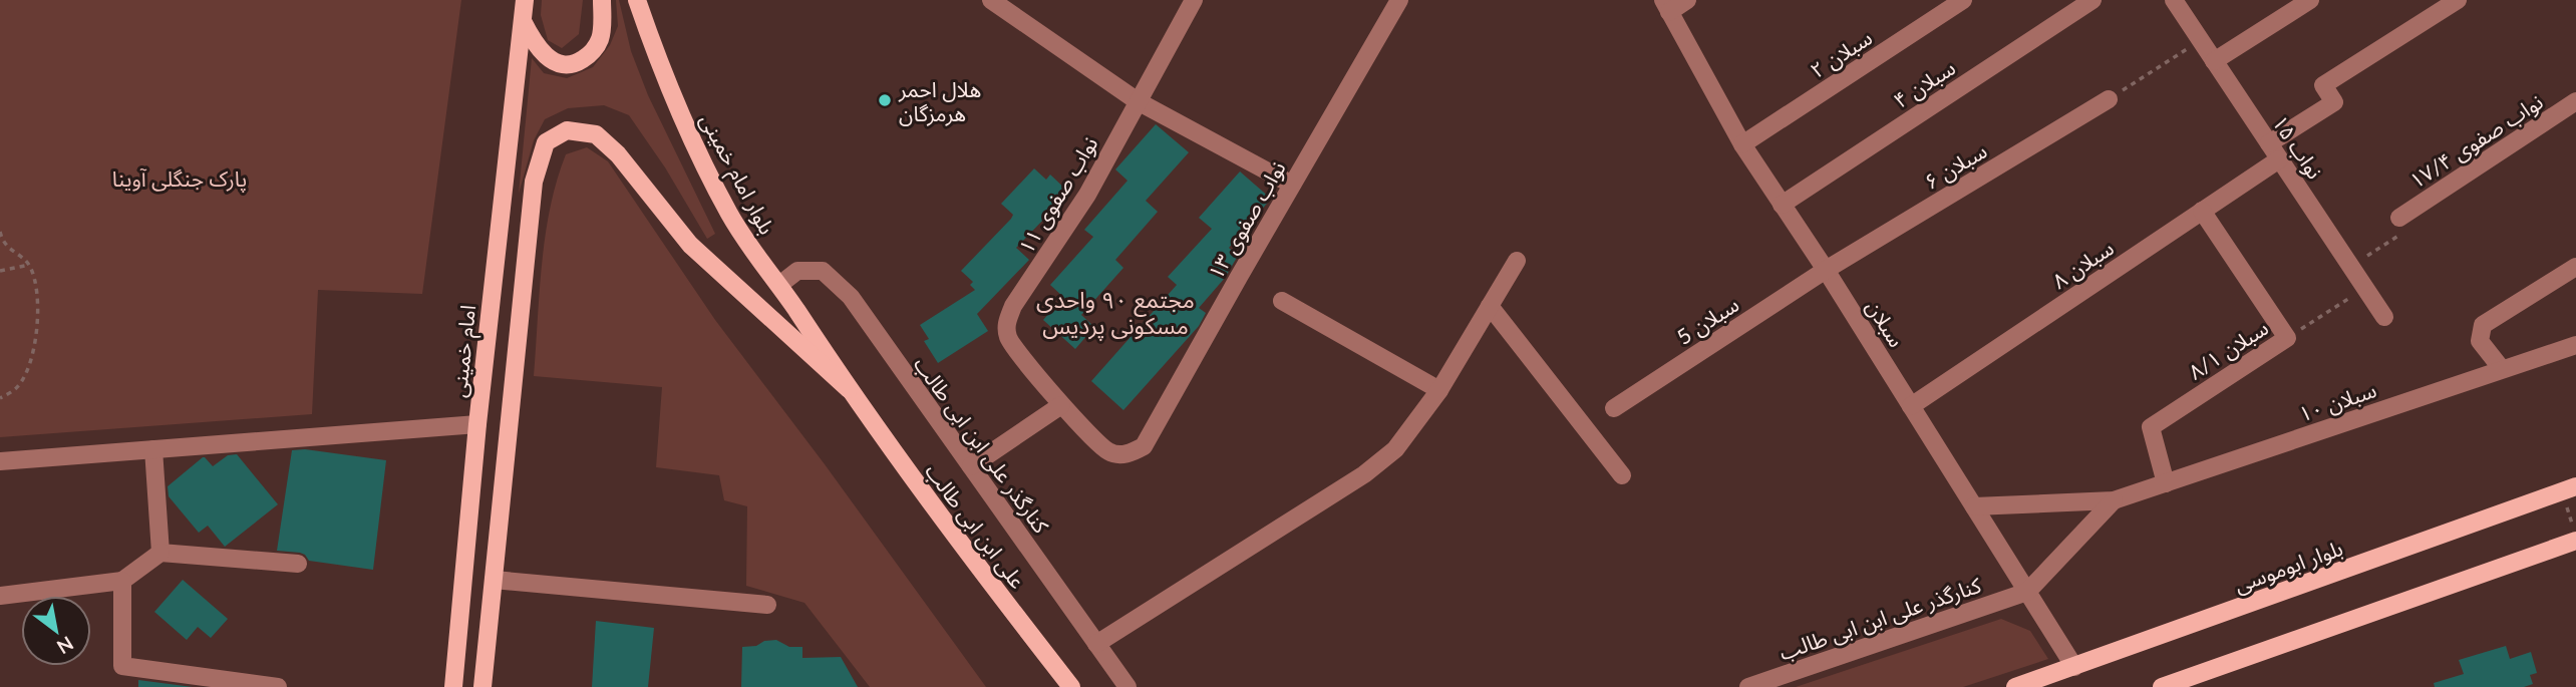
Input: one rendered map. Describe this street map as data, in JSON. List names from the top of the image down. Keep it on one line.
{"streets":{"main road":["بلوار امام خمینی","امام خمینی","علی ابن ابی طالب","بلوار ابوموسی"],"street":["سبلان ۲","سبلان ۴","نواب صفوی ۱۷/۴","نواب ۱۵","سبلان ۶","نواب صفوی ۱۱","نواب صفوی ۱۳","سبلان ۸","سبلان 5","سبلان","سبلان ۸/۱","سبلان ۱۰","کنارگذر علی ابن ابی طالب"]},"crossings":[["سبلان ۲","سبلان"],["سبلان ۴","سبلان"],["نواب ۱۵","سبلان ۸"],["سبلان ۶","سبلان 5"],["سبلان ۶","سبلان"],["بلوار امام خمینی","کنارگذر علی ابن ابی طالب"],["بلوار امام خمینی","علی ابن ابی طالب"],["نواب صفوی ۱۱","نواب صفوی ۱۳"],["سبلان ۸","سبلان"],["سبلان ۸","سبلان ۸/۱"],["سبلان 5","سبلان"],["سبلان","سبلان ۱۰"],["سبلان","کنارگذر علی ابن ابی طالب"],["سبلان","بلوار ابوموسی"],["سبلان ۸/۱","سبلان ۱۰"],["سبلان ۱۰","کنارگذر علی ابن ابی طالب"]],"districts":["مجتمع ٩٠ واحدی مسکونی پردیس"],"parks":["پارک جنگلی آوینا"],"places":["هلال احمر هرمزگان"],"north":"bottom right"}
